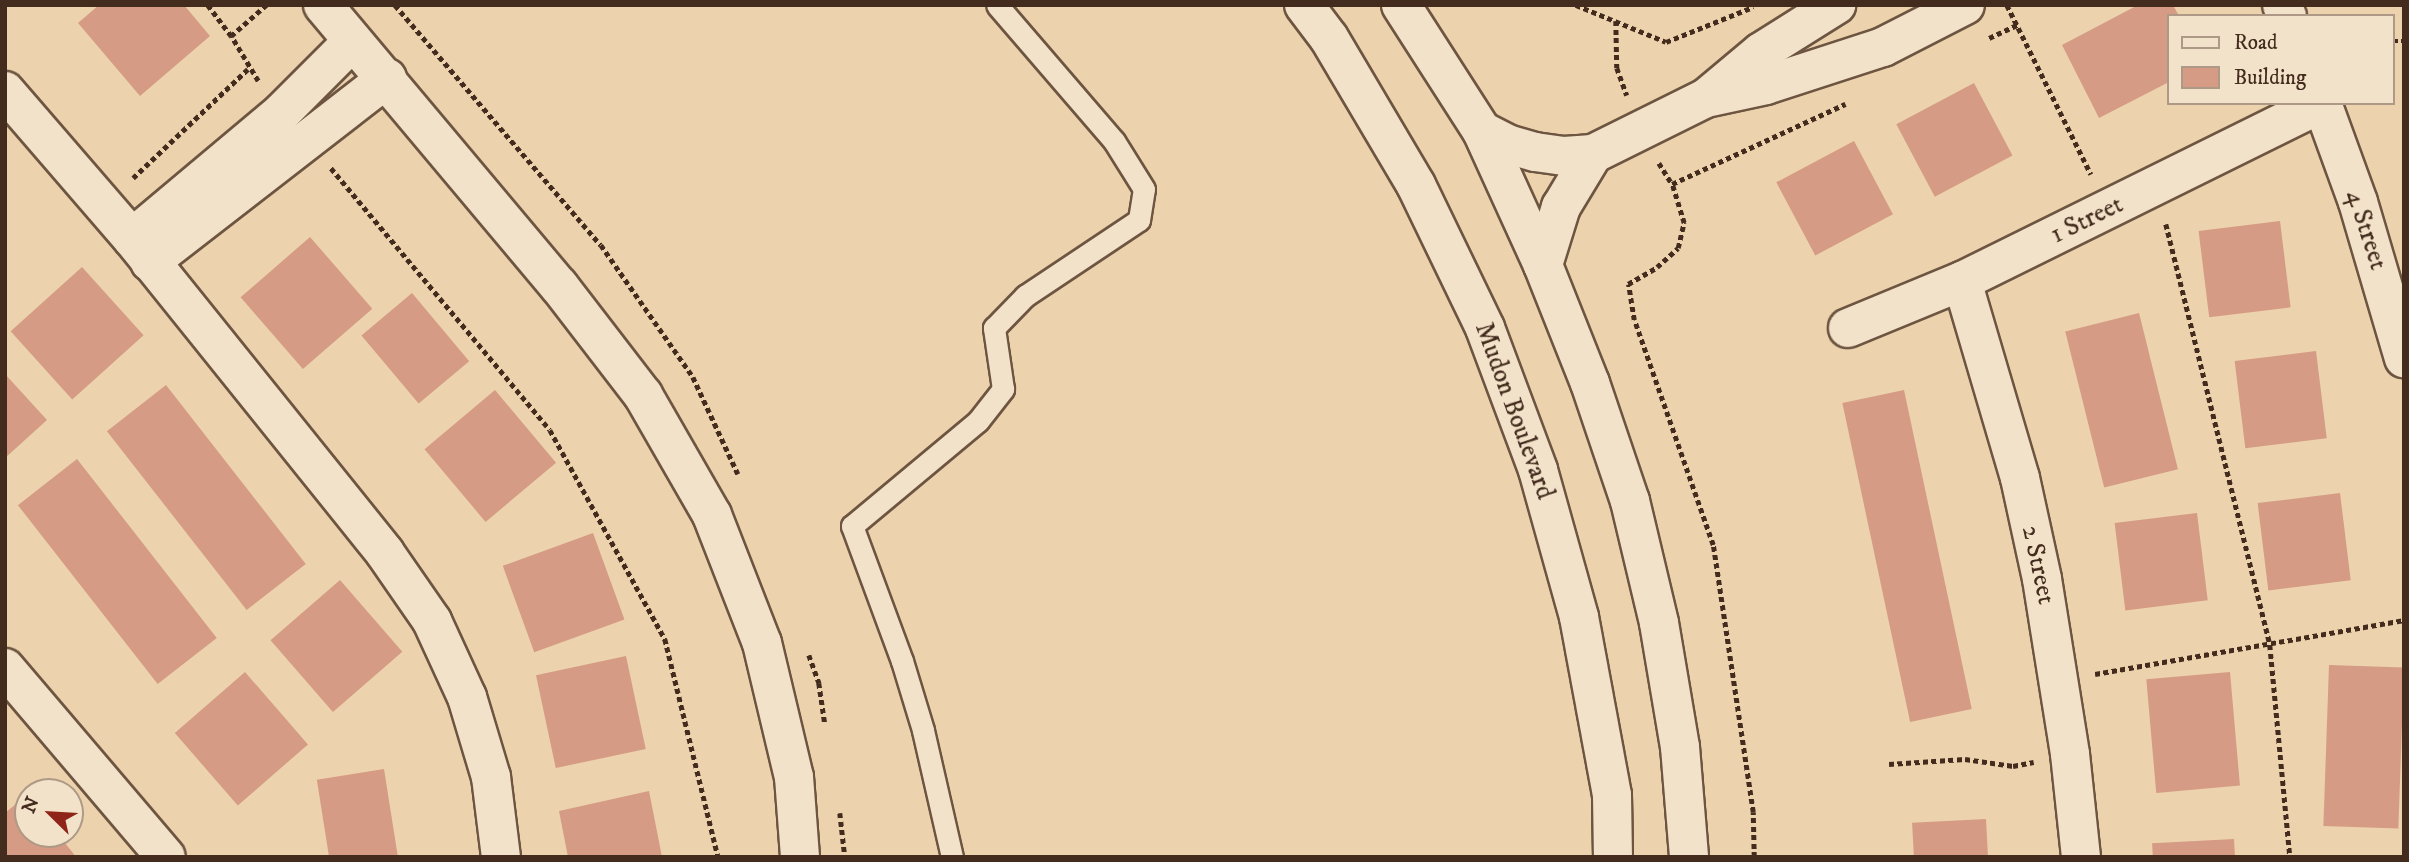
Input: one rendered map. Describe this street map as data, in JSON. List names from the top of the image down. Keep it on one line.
{"streets":{"street":["1 Street","4 Street","Mudon Boulevard","2 Street"]},"crossings":[["1 Street","2 Street"]],"legend":["Road","Building"],"north":"top left"}
